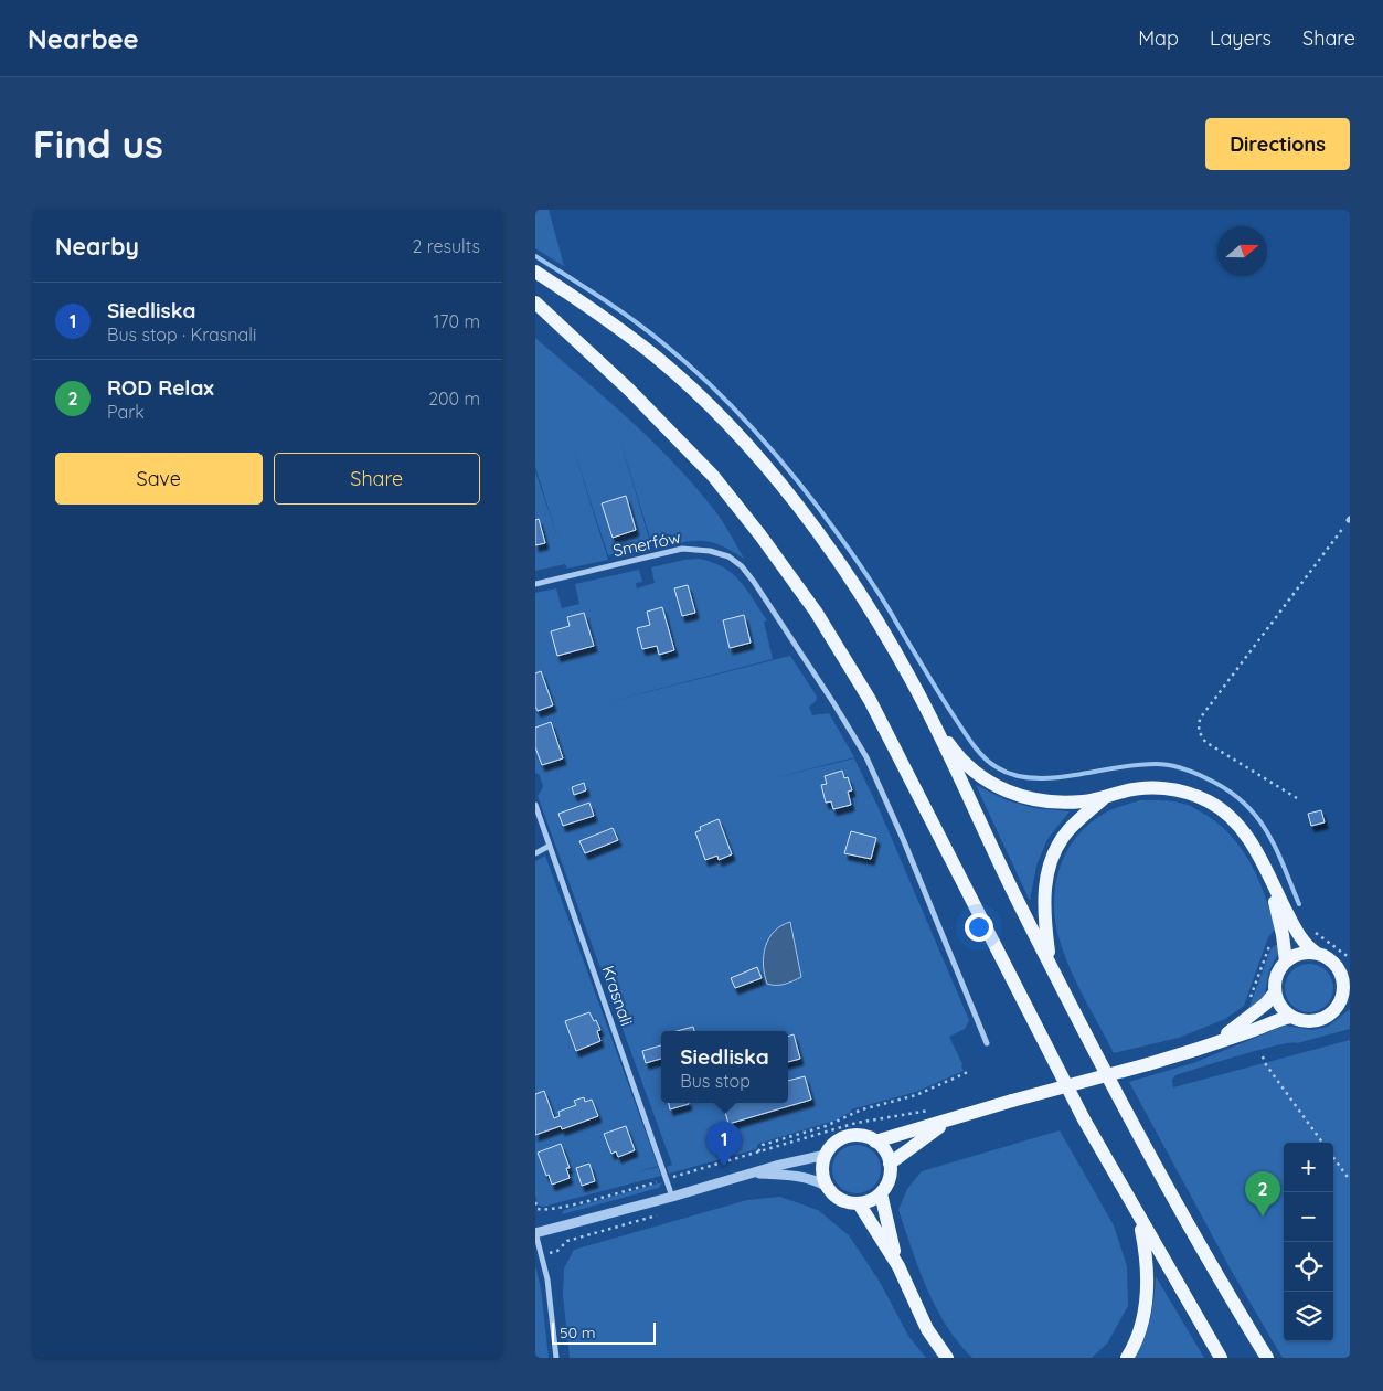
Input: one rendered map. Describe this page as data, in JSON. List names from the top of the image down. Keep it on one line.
{"streets":{"street":["Smerfów","Krasnali"]},"scale_bar":"50 m","north":"right","page":{"header":"Nearbee","nav":["Map","Layers","Share"],"buttons":["Directions",["Save","Share"]],"title":"Find us","heading":["Nearby","2 results"],"list":[{"mark":"1","name":"Siedliska","note":"Bus stop · Krasnali","value":"170 m"},{"mark":"2","name":"ROD Relax","note":"Park","value":"200 m"}],"popup":["Siedliska","Bus stop"],"pins":["1","2"],"map_buttons":["+","−"],"scale":"50 m"}}
